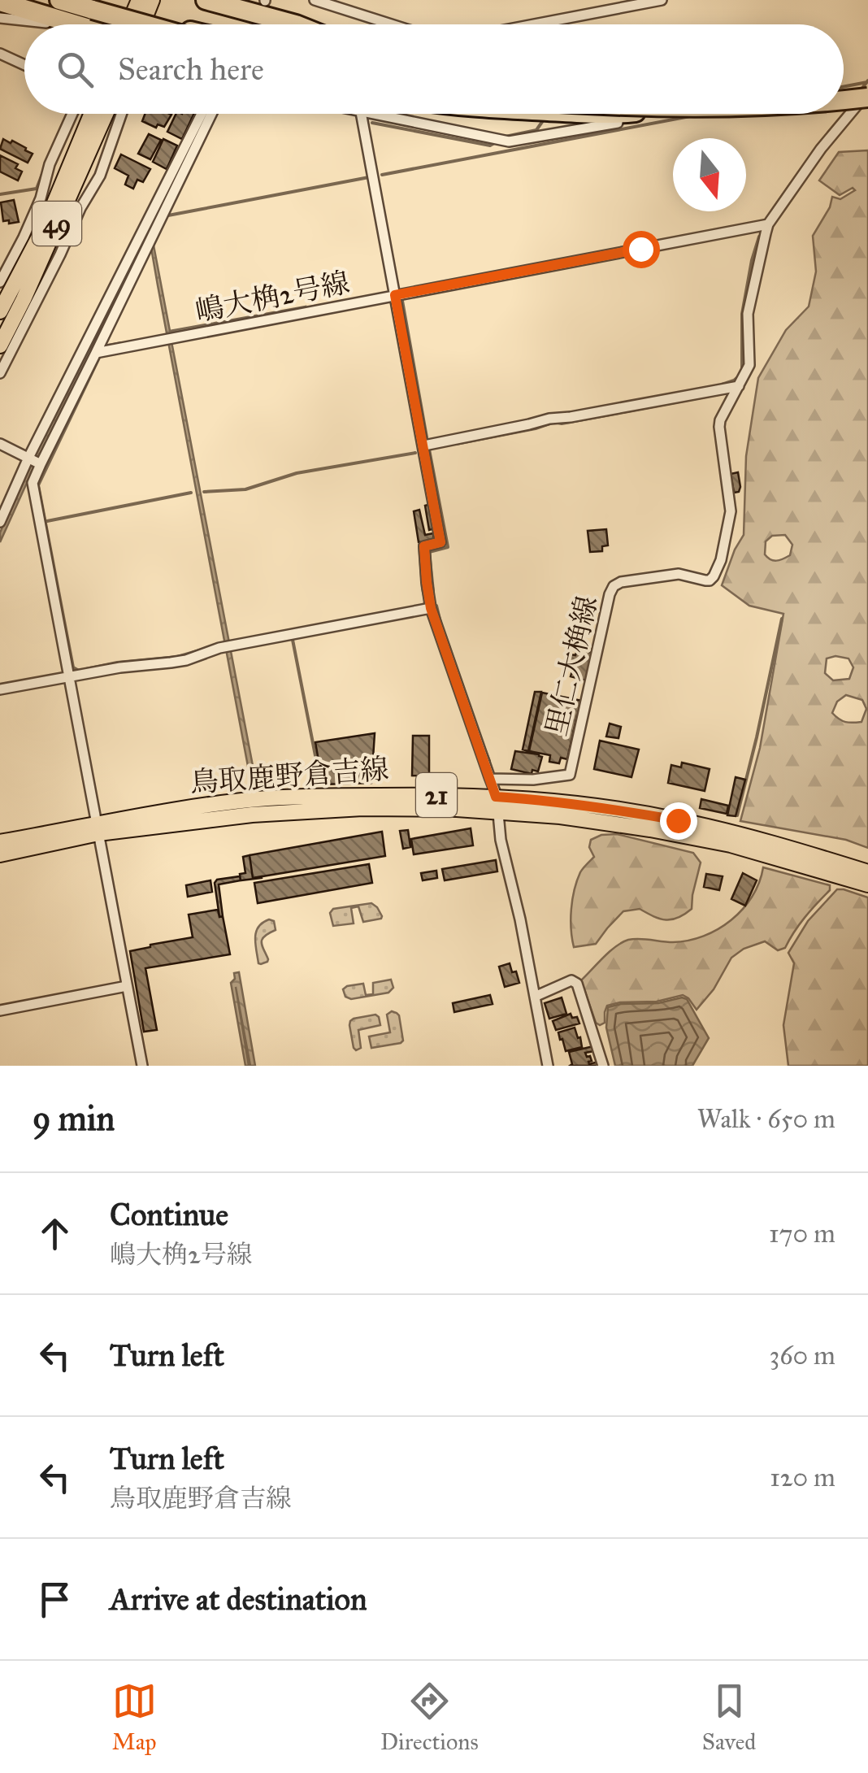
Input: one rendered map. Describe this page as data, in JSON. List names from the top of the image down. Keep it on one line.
{"streets":{"main road":["49","鳥取鹿野倉吉線","21"],"street":["嶋大桷2号線","里仁大桷線"]},"crossings":[["嶋大桷2号線","里仁大桷線"]],"north":"bottom","page":{"search":"Search here","heading":["9 min","Walk · 650 m"],"list":[["Continue","嶋大桷2号線","170 m"],["Turn left","360 m"],["Turn left","鳥取鹿野倉吉線","120 m"],"Arrive at destination"],"nav":["Map","Directions","Saved"]}}
